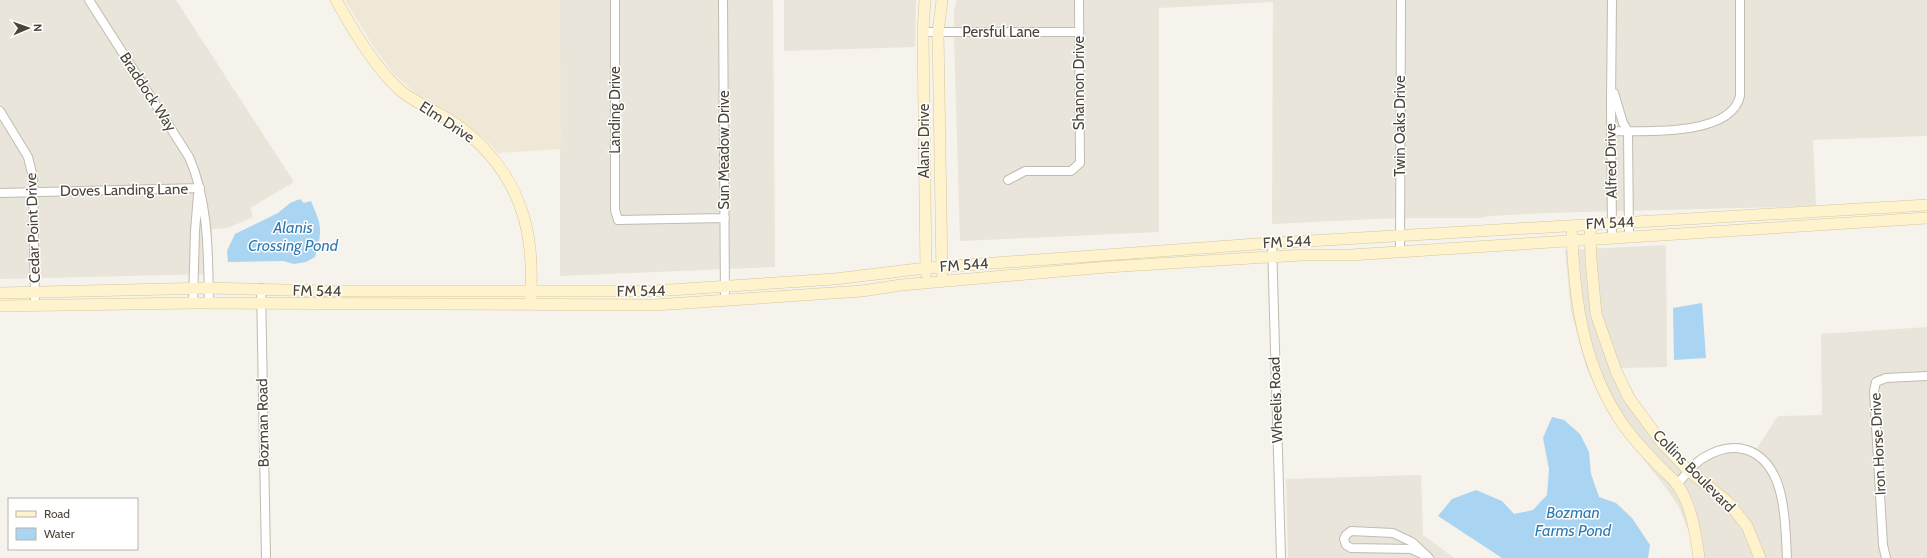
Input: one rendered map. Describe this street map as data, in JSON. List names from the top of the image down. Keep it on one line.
{"streets":{"main road":["Elm Drive","Alanis Drive","FM 544","Collins Boulevard"],"street":["Persful Lane","Shannon Drive","Braddock Way","Landing Drive","Twin Oaks Drive","Sun Meadow Drive","Alfred Drive","Doves Landing Lane","Cedar Point Drive","Wheelis Road","Bozman Road","Iron Horse Drive"]},"crossings":[["Persful Lane","Shannon Drive"],["Persful Lane","Alanis Drive"],["Braddock Way","Doves Landing Lane"],["Braddock Way","FM 544"],["Landing Drive","Sun Meadow Drive"],["Elm Drive","FM 544"],["Twin Oaks Drive","FM 544"],["Alanis Drive","FM 544"],["Sun Meadow Drive","FM 544"],["Alfred Drive","FM 544"],["Doves Landing Lane","Cedar Point Drive"],["FM 544","Cedar Point Drive"],["FM 544","Wheelis Road"],["FM 544","Bozman Road"],["FM 544","Collins Boulevard"]],"water":["Alanis Crossing Pond","Bozman Farms Pond"],"legend":["Road","Water"],"north":"right"}
